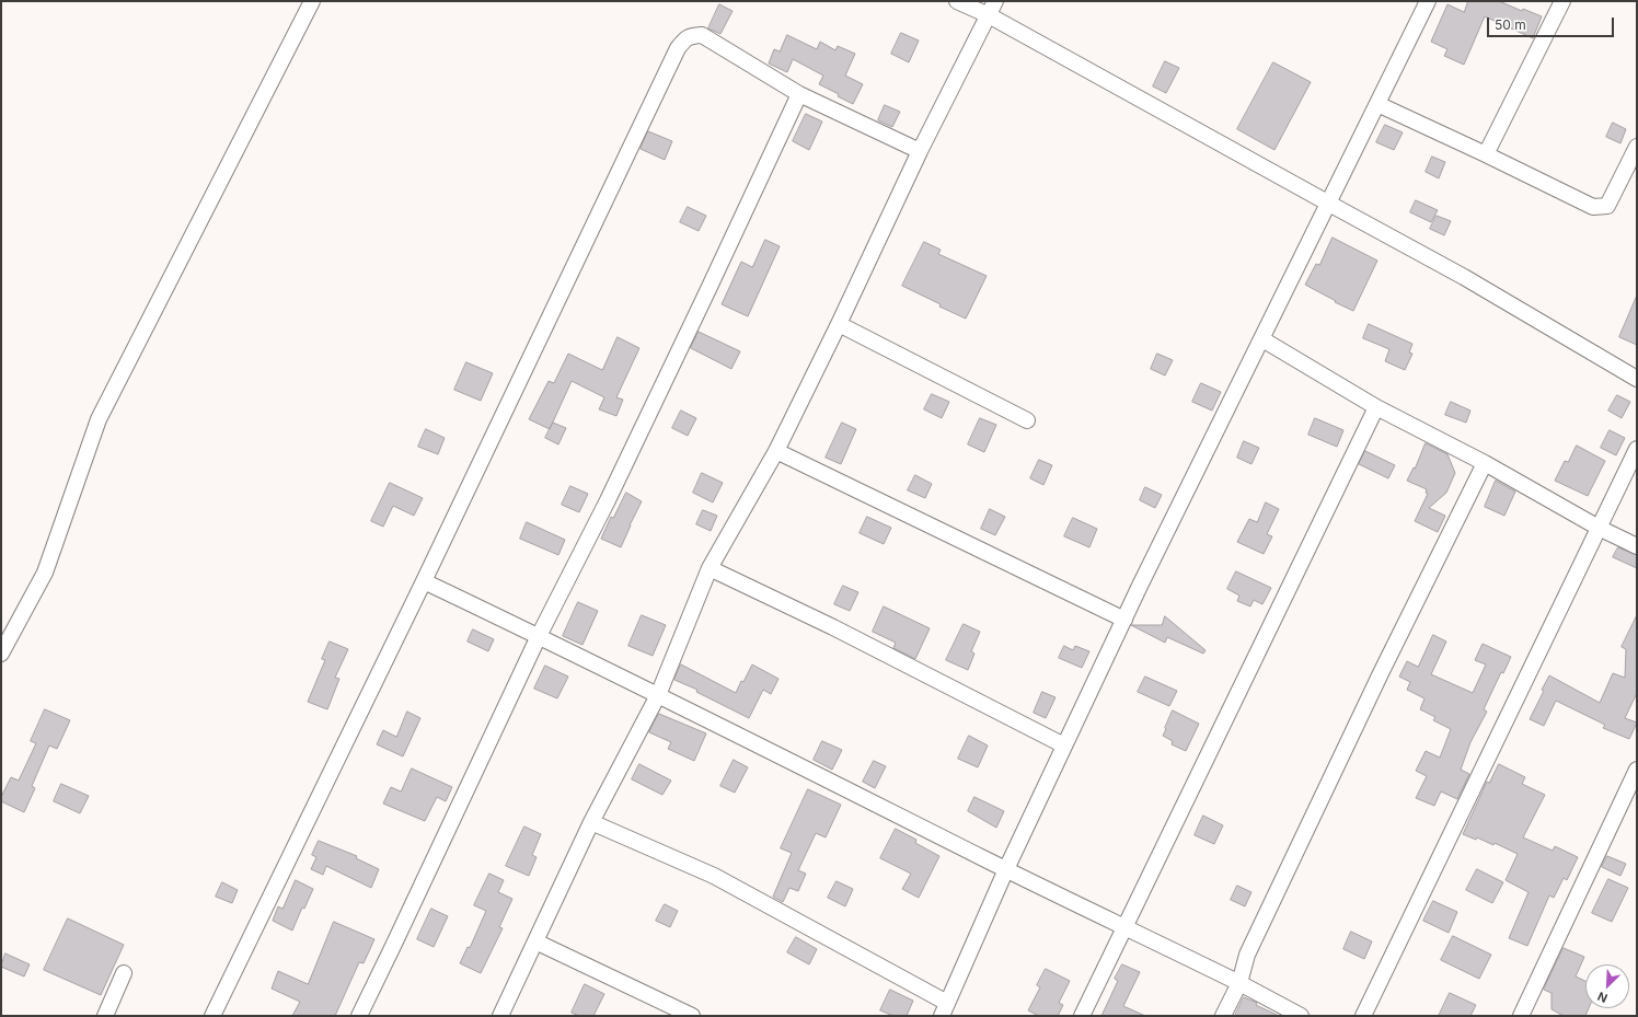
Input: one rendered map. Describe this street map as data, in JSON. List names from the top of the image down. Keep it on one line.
{"scale_bar":"50 m","north":"bottom left"}
